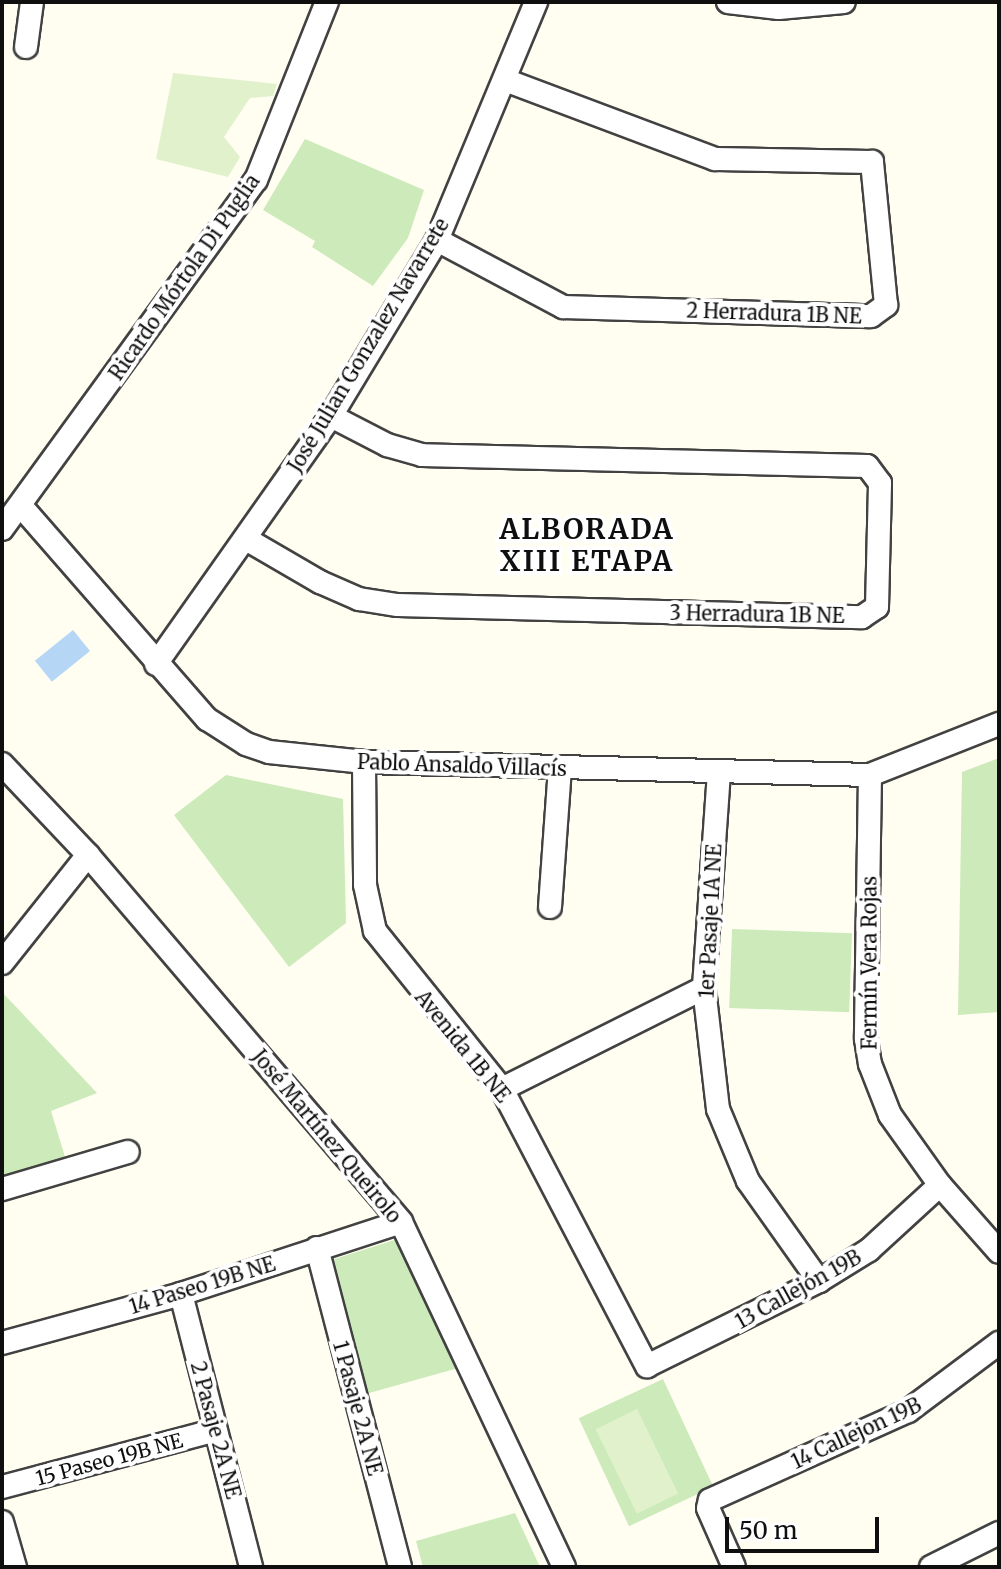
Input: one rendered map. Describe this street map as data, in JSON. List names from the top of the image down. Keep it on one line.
{"streets":{"street":["Ricardo Mórtola Di Puglia","2 Herradura 1B NE","José Julian Gonzalez Navarrete","3 Herradura 1B NE","Pablo Ansaldo Villacís","1er Pasaje 1A NE","Fermín Vera Rojas","Avenida 1B NE","José Martínez Queirolo","14 Paseo 19B NE","13 Callejón 19B","1 Pasaje 2A NE","2 Pasaje 2A NE","14 Callejon 19B","15 Paseo 19B NE"]},"crossings":[["Ricardo Mórtola Di Puglia","Pablo Ansaldo Villacís"],["2 Herradura 1B NE","José Julian Gonzalez Navarrete"],["José Julian Gonzalez Navarrete","3 Herradura 1B NE"],["José Julian Gonzalez Navarrete","Pablo Ansaldo Villacís"],["Pablo Ansaldo Villacís","1er Pasaje 1A NE"],["Pablo Ansaldo Villacís","Fermín Vera Rojas"],["Pablo Ansaldo Villacís","Avenida 1B NE"],["1er Pasaje 1A NE","13 Callejón 19B"],["Fermín Vera Rojas","13 Callejón 19B"],["Avenida 1B NE","13 Callejón 19B"],["José Martínez Queirolo","14 Paseo 19B NE"],["14 Paseo 19B NE","1 Pasaje 2A NE"],["14 Paseo 19B NE","2 Pasaje 2A NE"],["2 Pasaje 2A NE","15 Paseo 19B NE"]],"districts":["ALBORADA XIII ETAPA"],"scale_bar":"50 m"}
